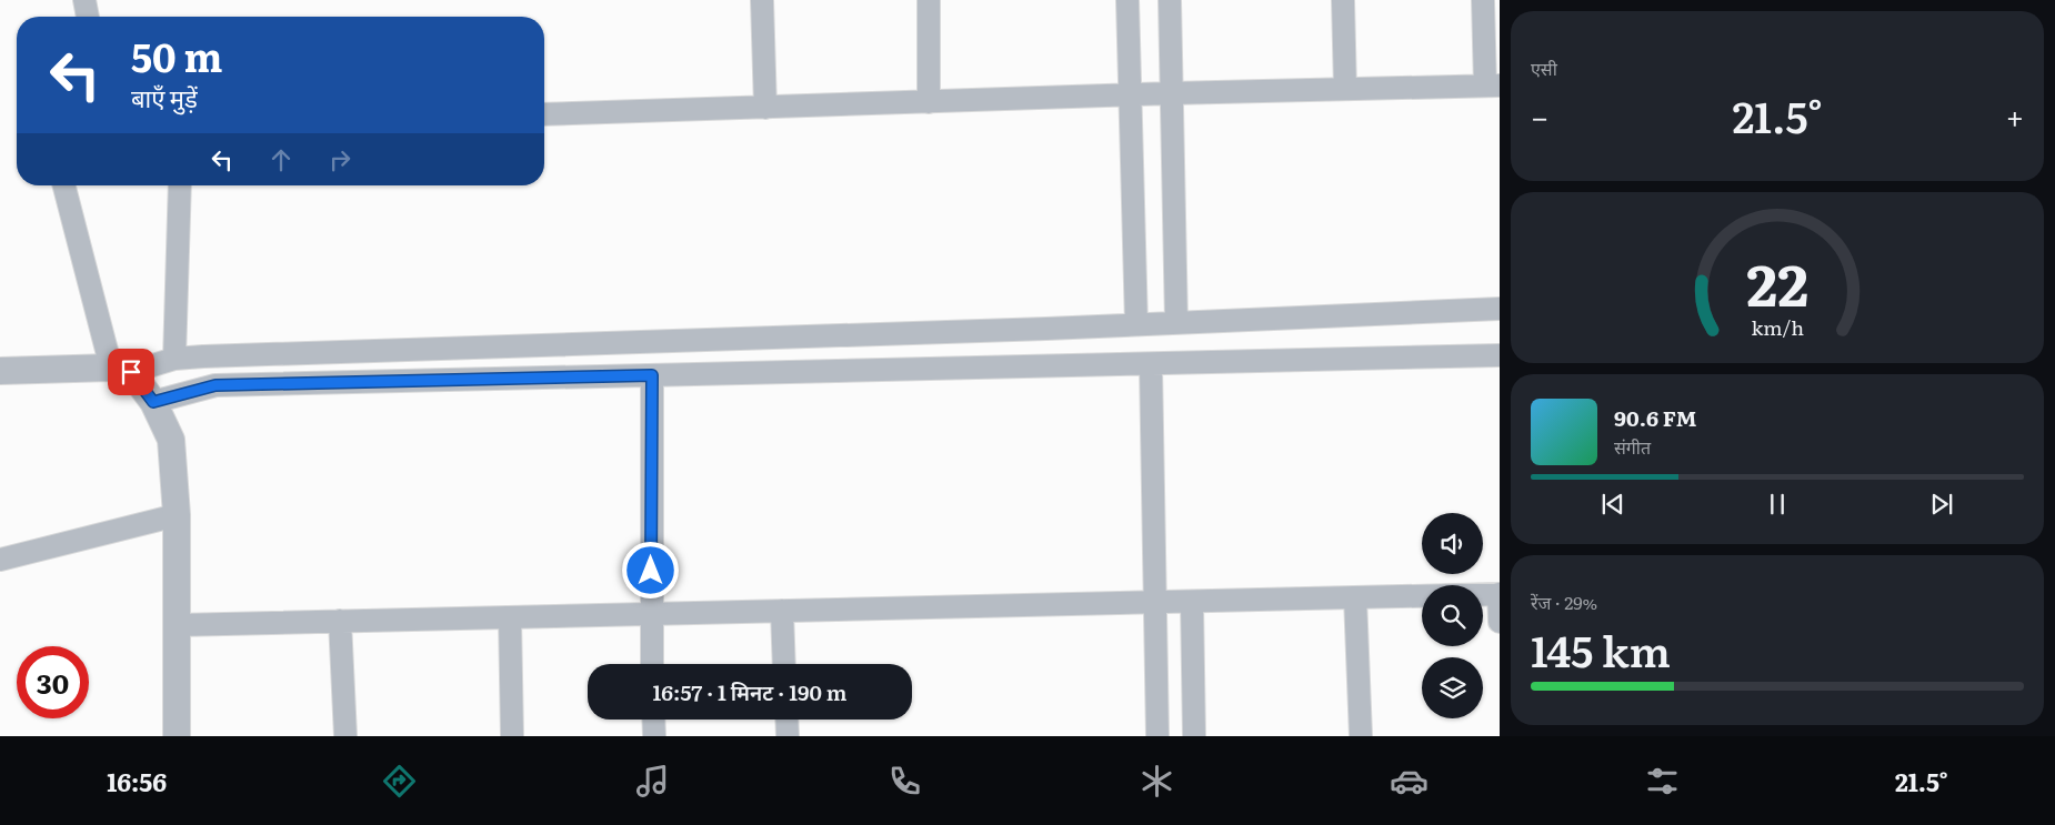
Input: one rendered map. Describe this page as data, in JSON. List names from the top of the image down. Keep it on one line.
{"page":{"tile":["एसी",["रेंज · 29%","145 km"]],"turn":["50 m","बाएँ मुड़ें"],"heat":["−","21.5°","+"],"song":["90.6 FM","संगीत"],"limit":"30","trip":"16:57 · 1 मिनट · 190 m","tabs":["16:56","21.5°"],"gauge":["22","km/h"]}}
